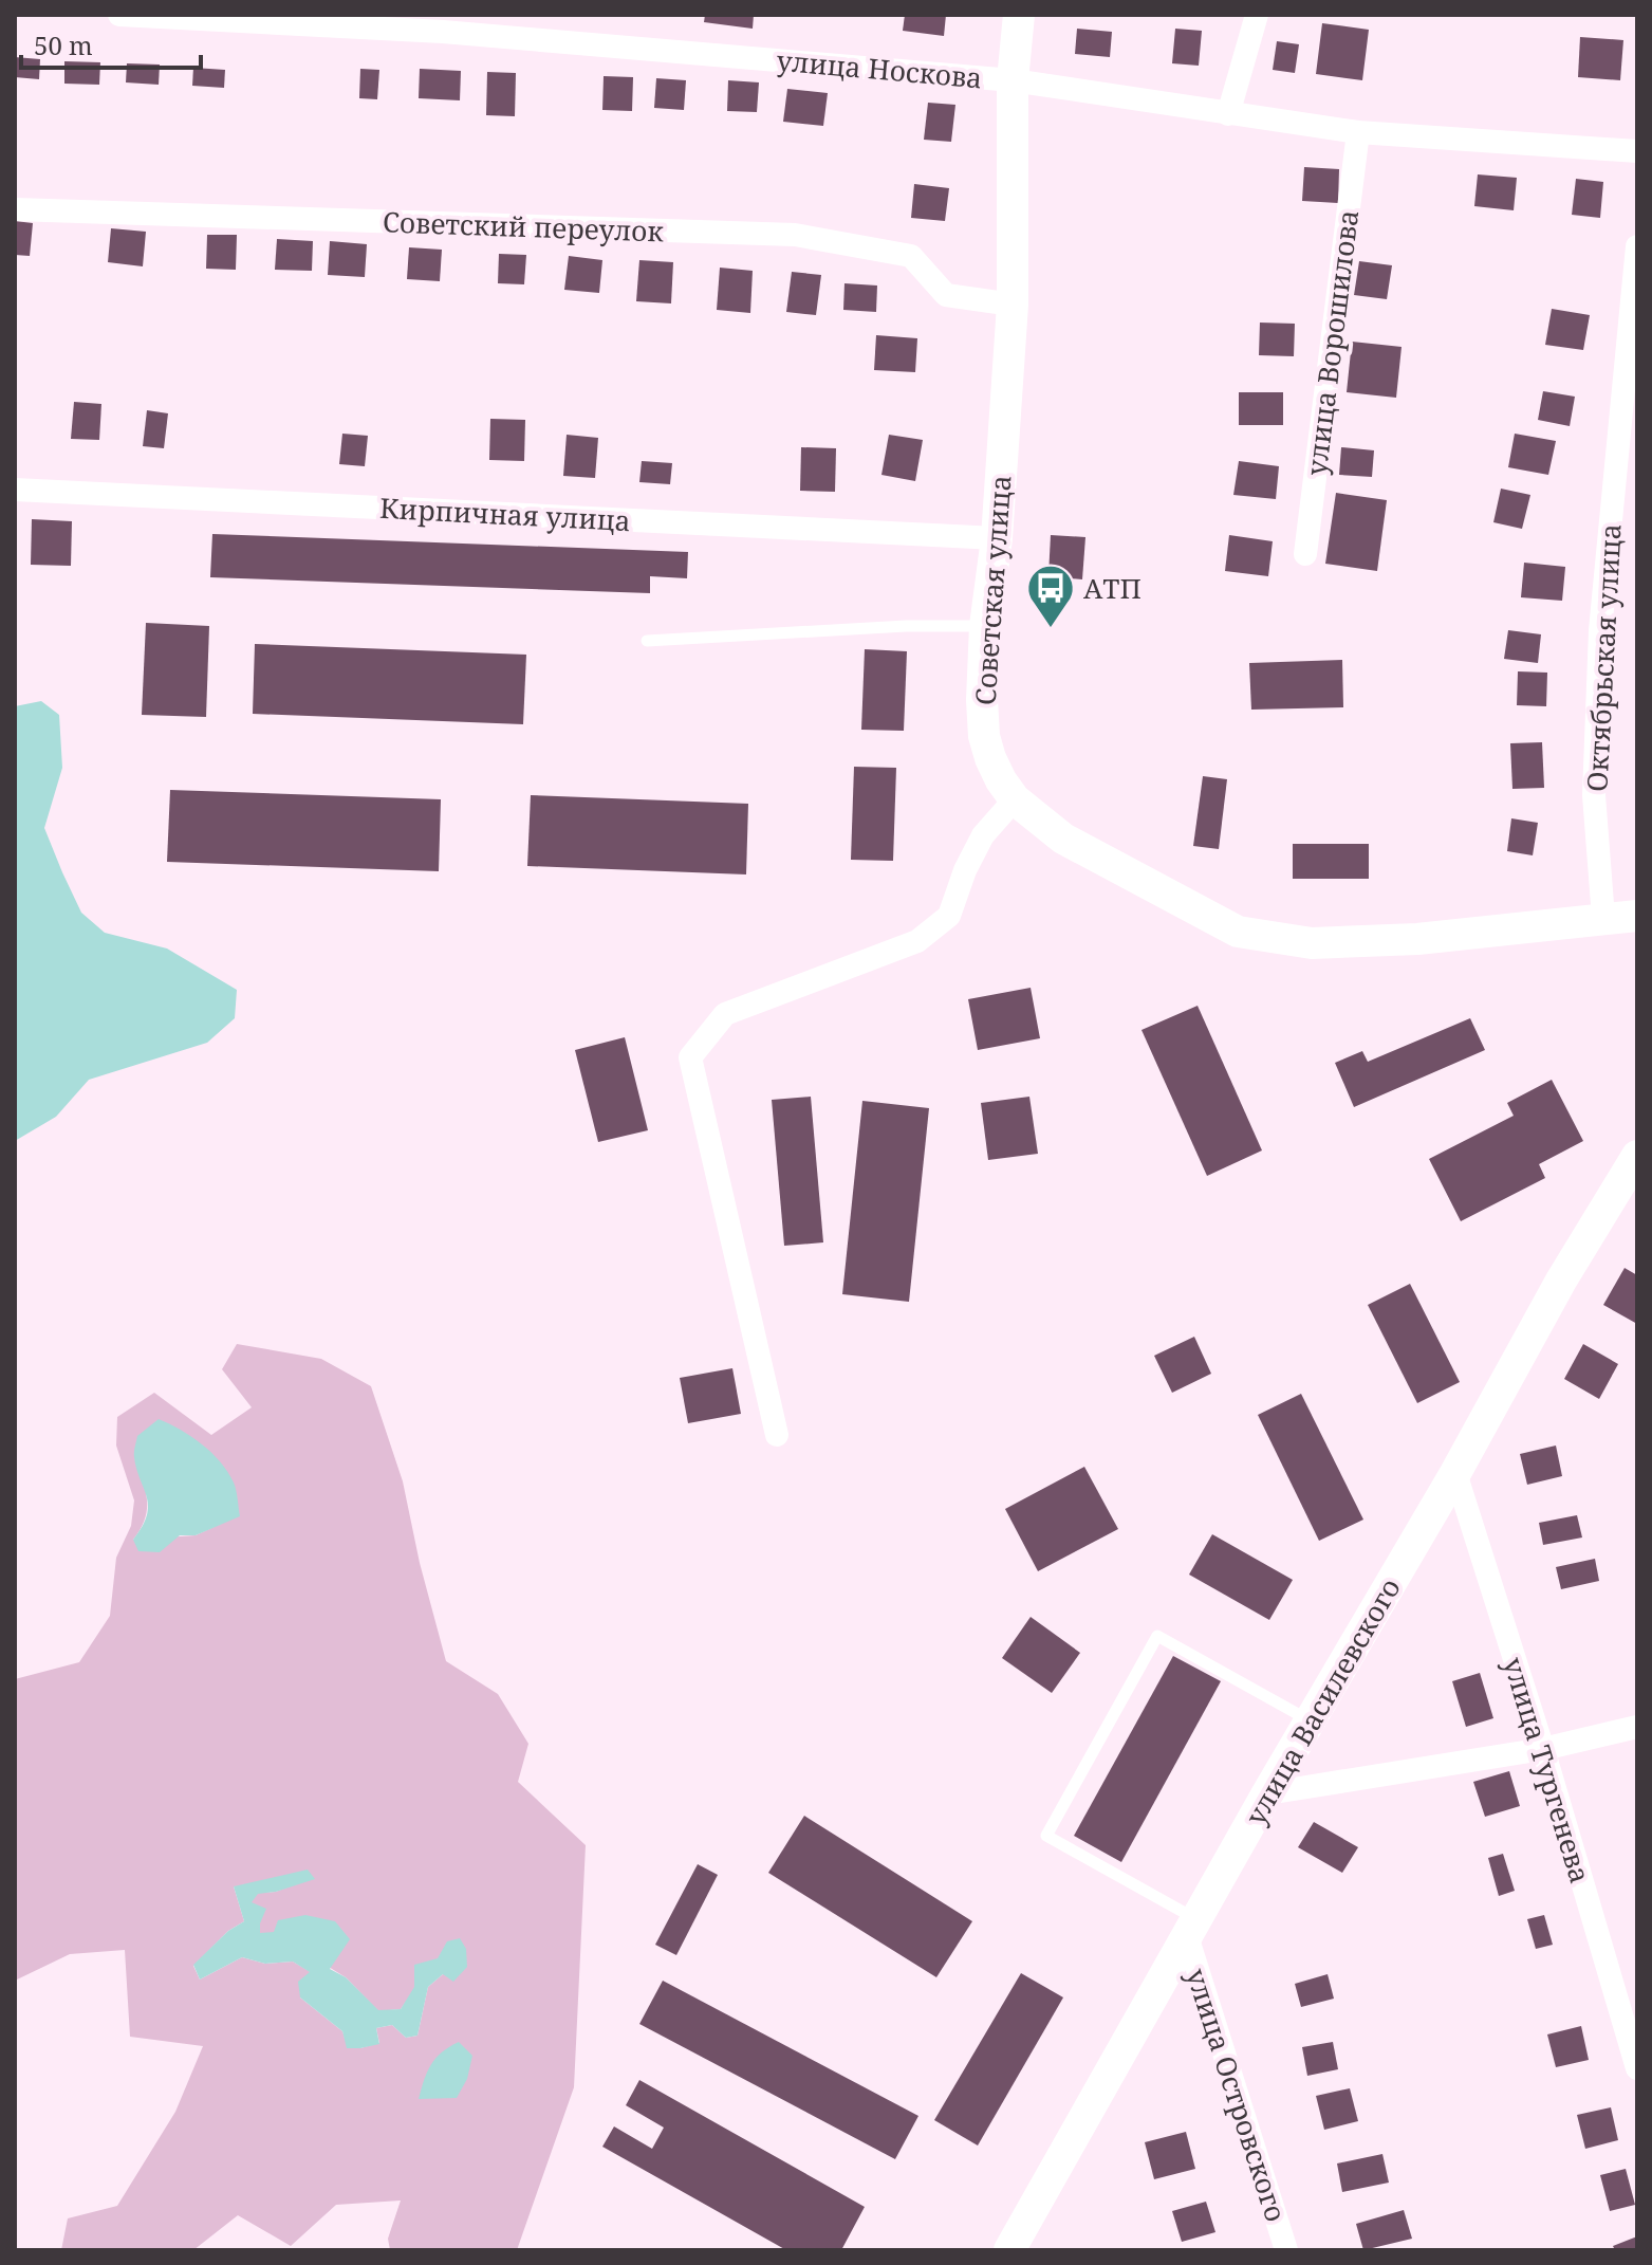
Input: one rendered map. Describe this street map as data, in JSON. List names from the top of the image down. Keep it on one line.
{"streets":{"street":["улица Носкова","Советский переулок","улица Ворошилова","Кирпичная улица","Советская улица","Октябрьская улица","улица Василевского","улица Тургенева","улица Островского"]},"crossings":[["улица Носкова","улица Ворошилова"],["улица Носкова","Советская улица"],["Советский переулок","Советская улица"],["Кирпичная улица","Советская улица"],["Советская улица","Октябрьская улица"],["улица Василевского","улица Тургенева"],["улица Василевского","улица Островского"]],"places":{"bus stop":["АТП"]},"scale_bar":"50 m"}
